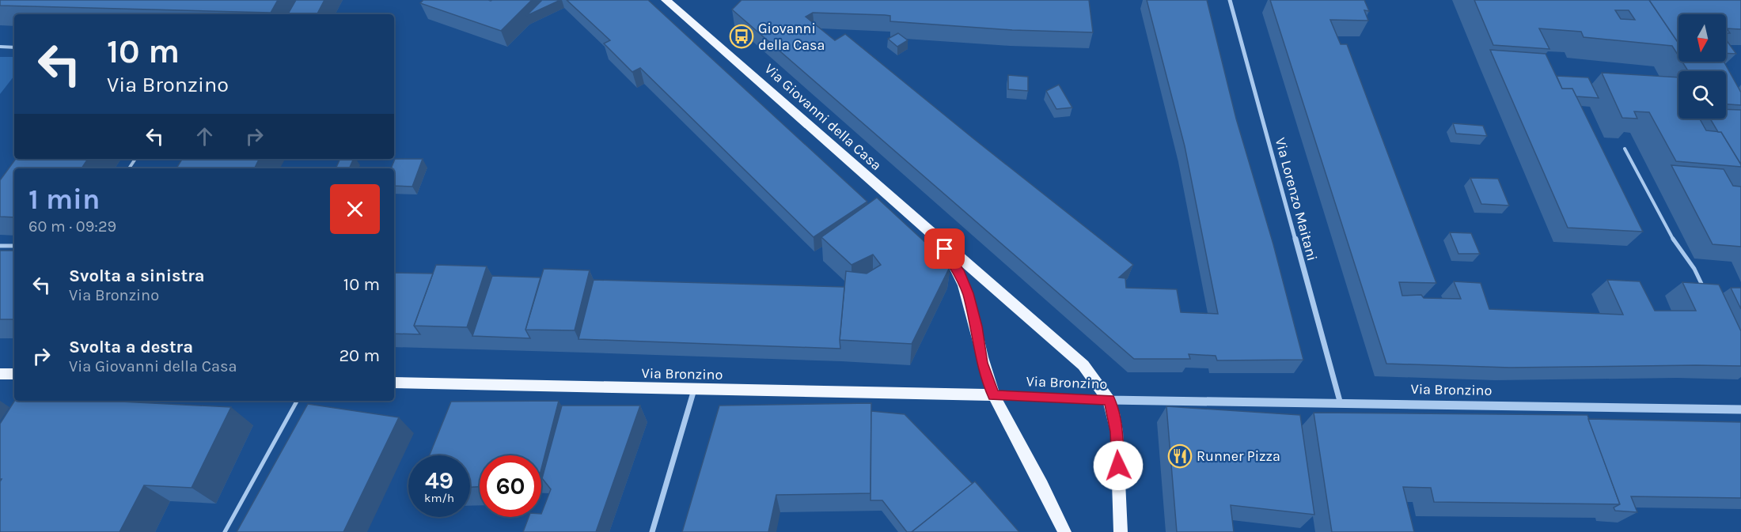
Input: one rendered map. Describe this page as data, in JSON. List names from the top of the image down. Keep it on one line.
{"streets":{"main road":["Via Giovanni della Casa","Via Bronzino"],"street":["Via Lorenzo Maitani"]},"crossings":[["Via Giovanni della Casa","Via Bronzino"],["Via Lorenzo Maitani","Via Bronzino"]],"places":{"bus stop":["Giovanni della Casa"],"restaurant":["Runner Pizza"]},"north":"bottom","page":{"turn":["10 m","Via Bronzino"],"heading":["1 min","60 m · 09:29"],"list":[{"name":"Svolta a sinistra","note":"Via Bronzino","value":"10 m"},{"name":"Svolta a destra","note":"Via Giovanni della Casa","value":"20 m"}],"speed":"49 km/h","limit":"60"}}
